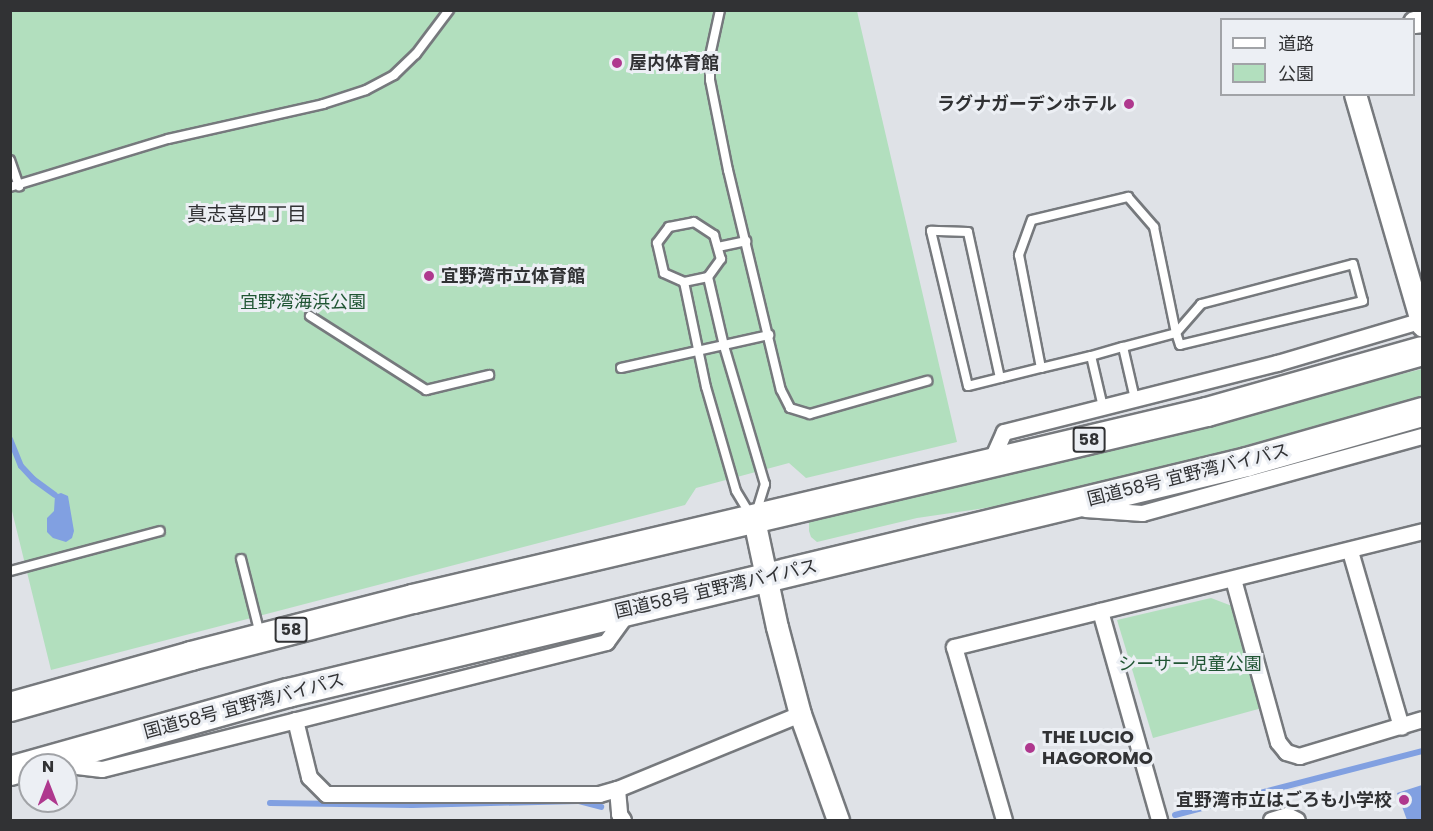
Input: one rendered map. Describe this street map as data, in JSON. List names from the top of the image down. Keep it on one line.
{"streets":{"highway":["58","国道58号 宜野湾バイパス"]},"districts":["真志喜四丁目"],"parks":["宜野湾海浜公園","シーサー児童公園"],"places":["屋内体育館","ラグナガーデンホテル","宜野湾市立体育館","THE LUCIO HAGOROMO","宜野湾市立はごろも小学校"],"legend":["道路","公園"],"north":"top"}
